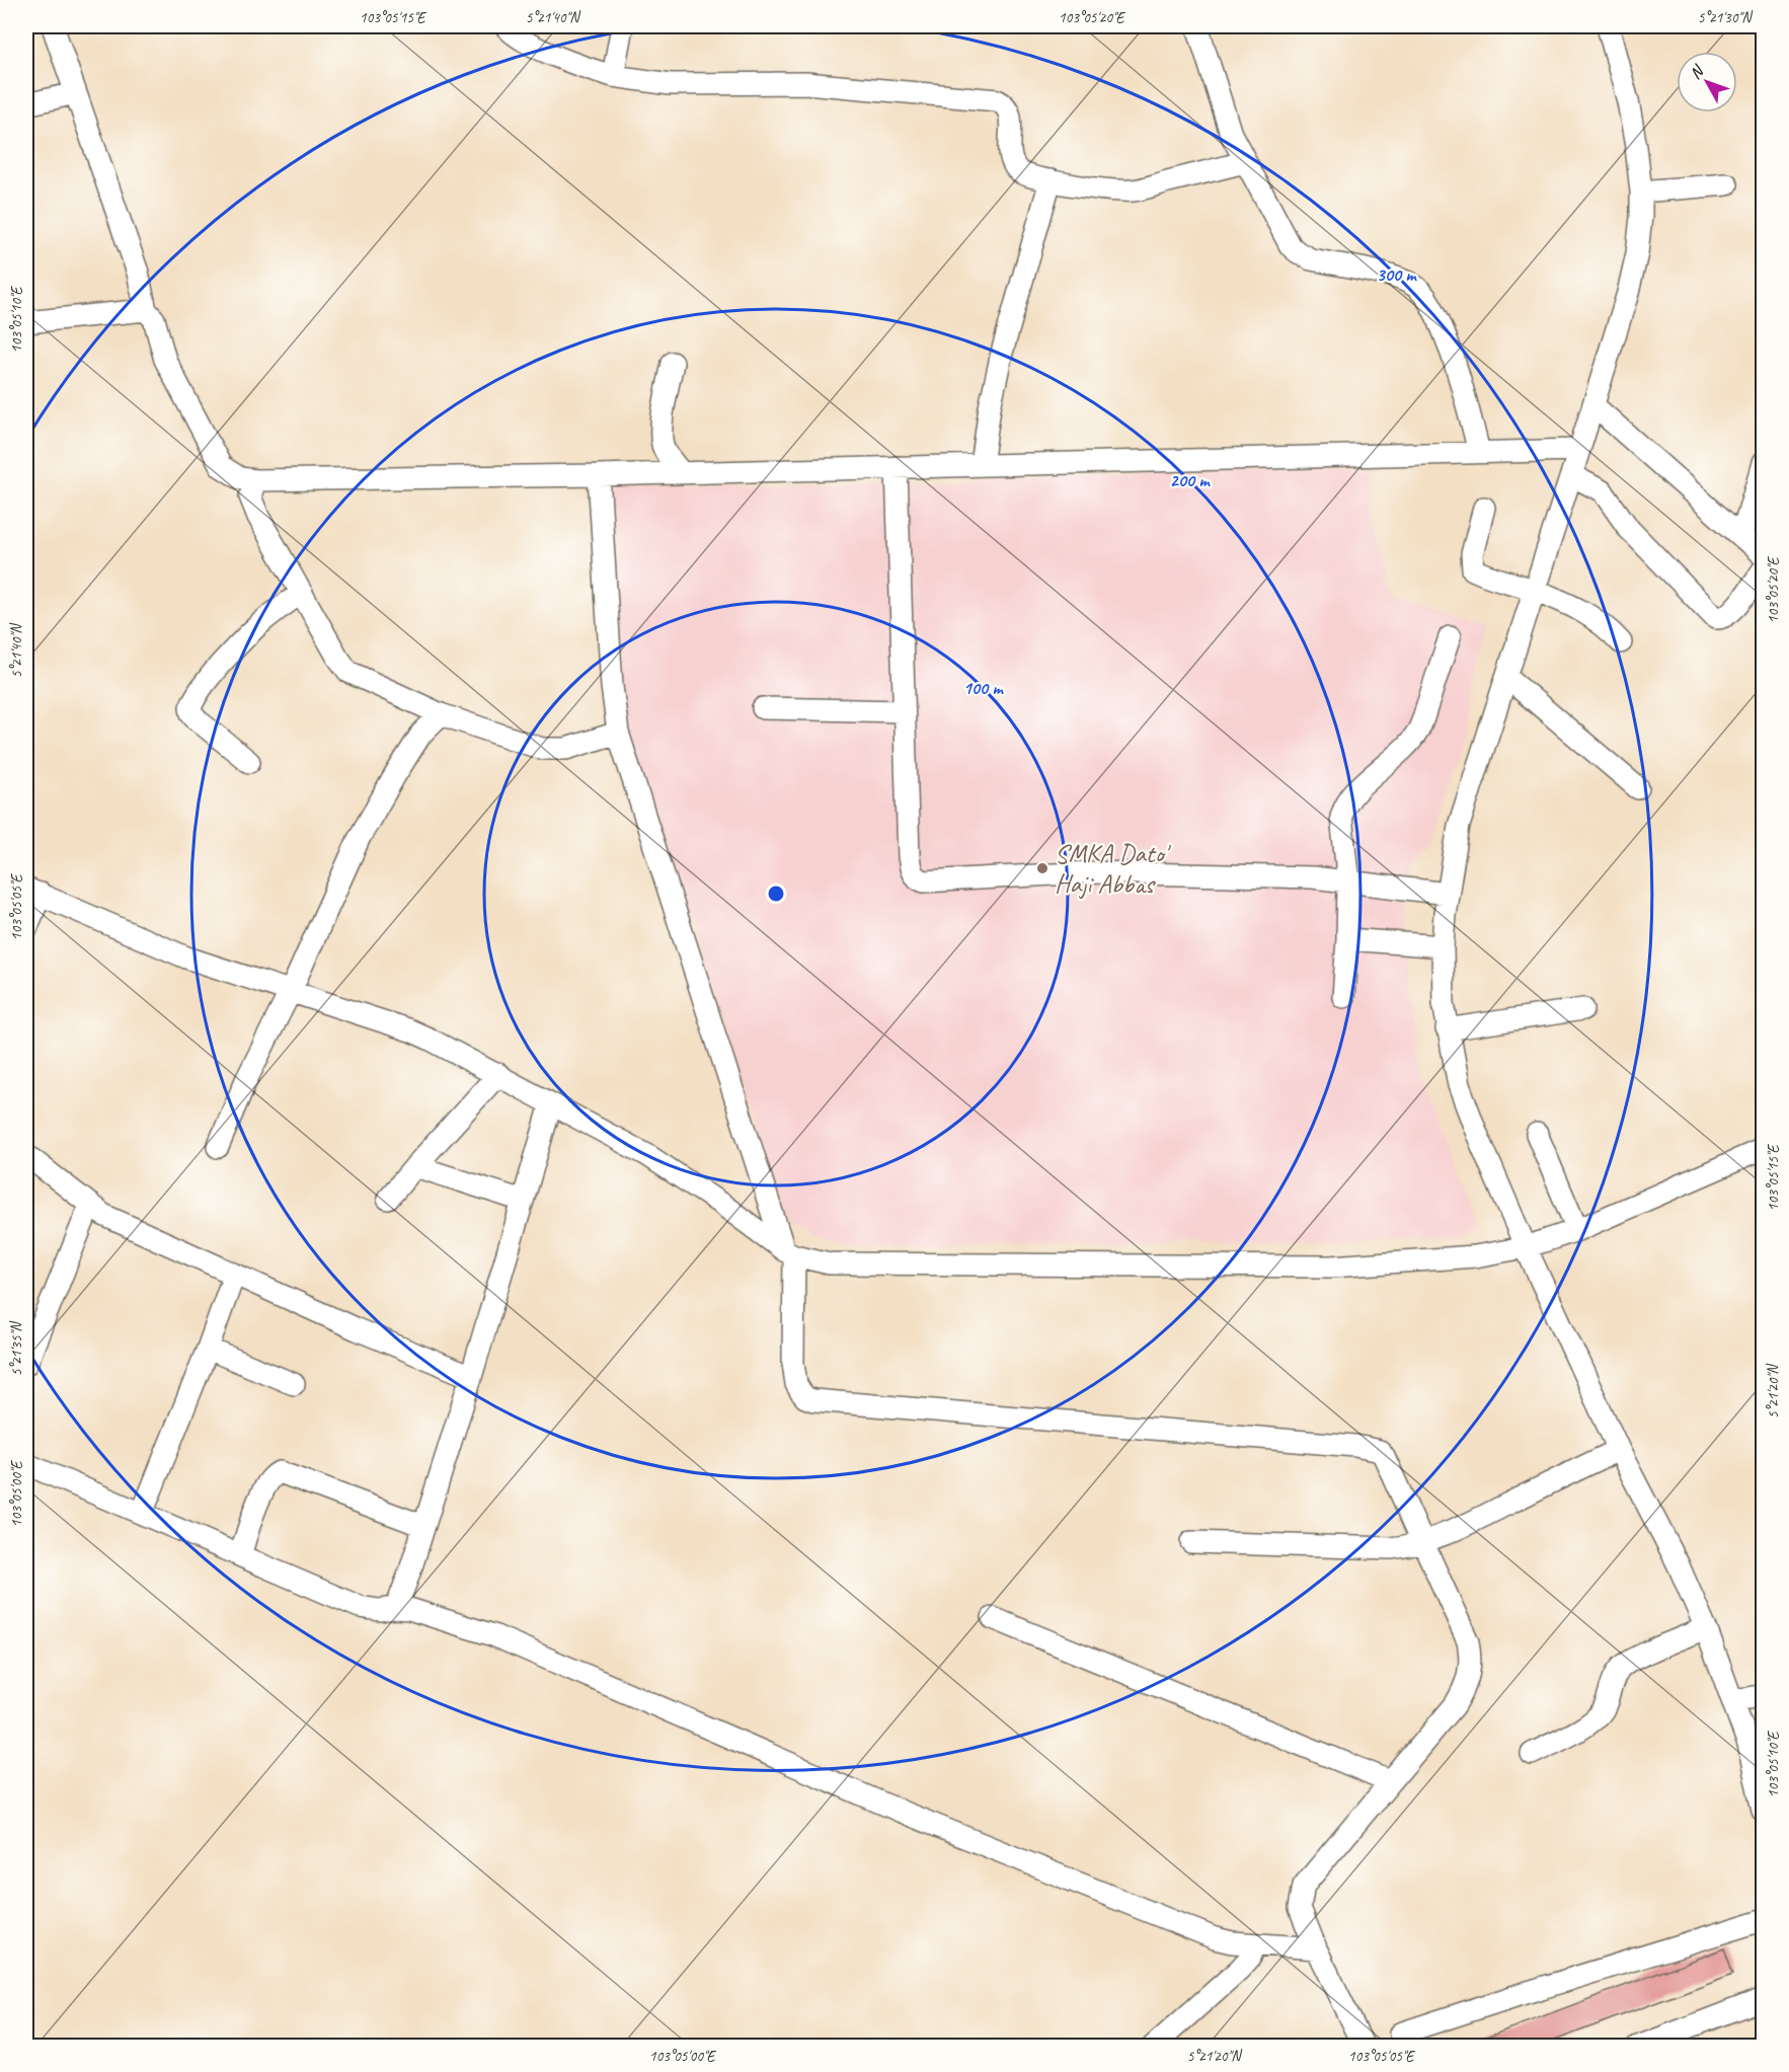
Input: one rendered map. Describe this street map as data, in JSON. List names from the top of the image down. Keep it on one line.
{"places":["SMKA Dato' Haji Abbas"],"north":"top left","coordinates":["103°05'15\"E","5°21'40\"N","103°05'20\"E","5°21'30\"N","103°05'10\"E","103°05'05\"E","5°21'35\"N","5°21'20\"N","103°05'00\"E"],"rings":["300 m","200 m","100 m"]}
